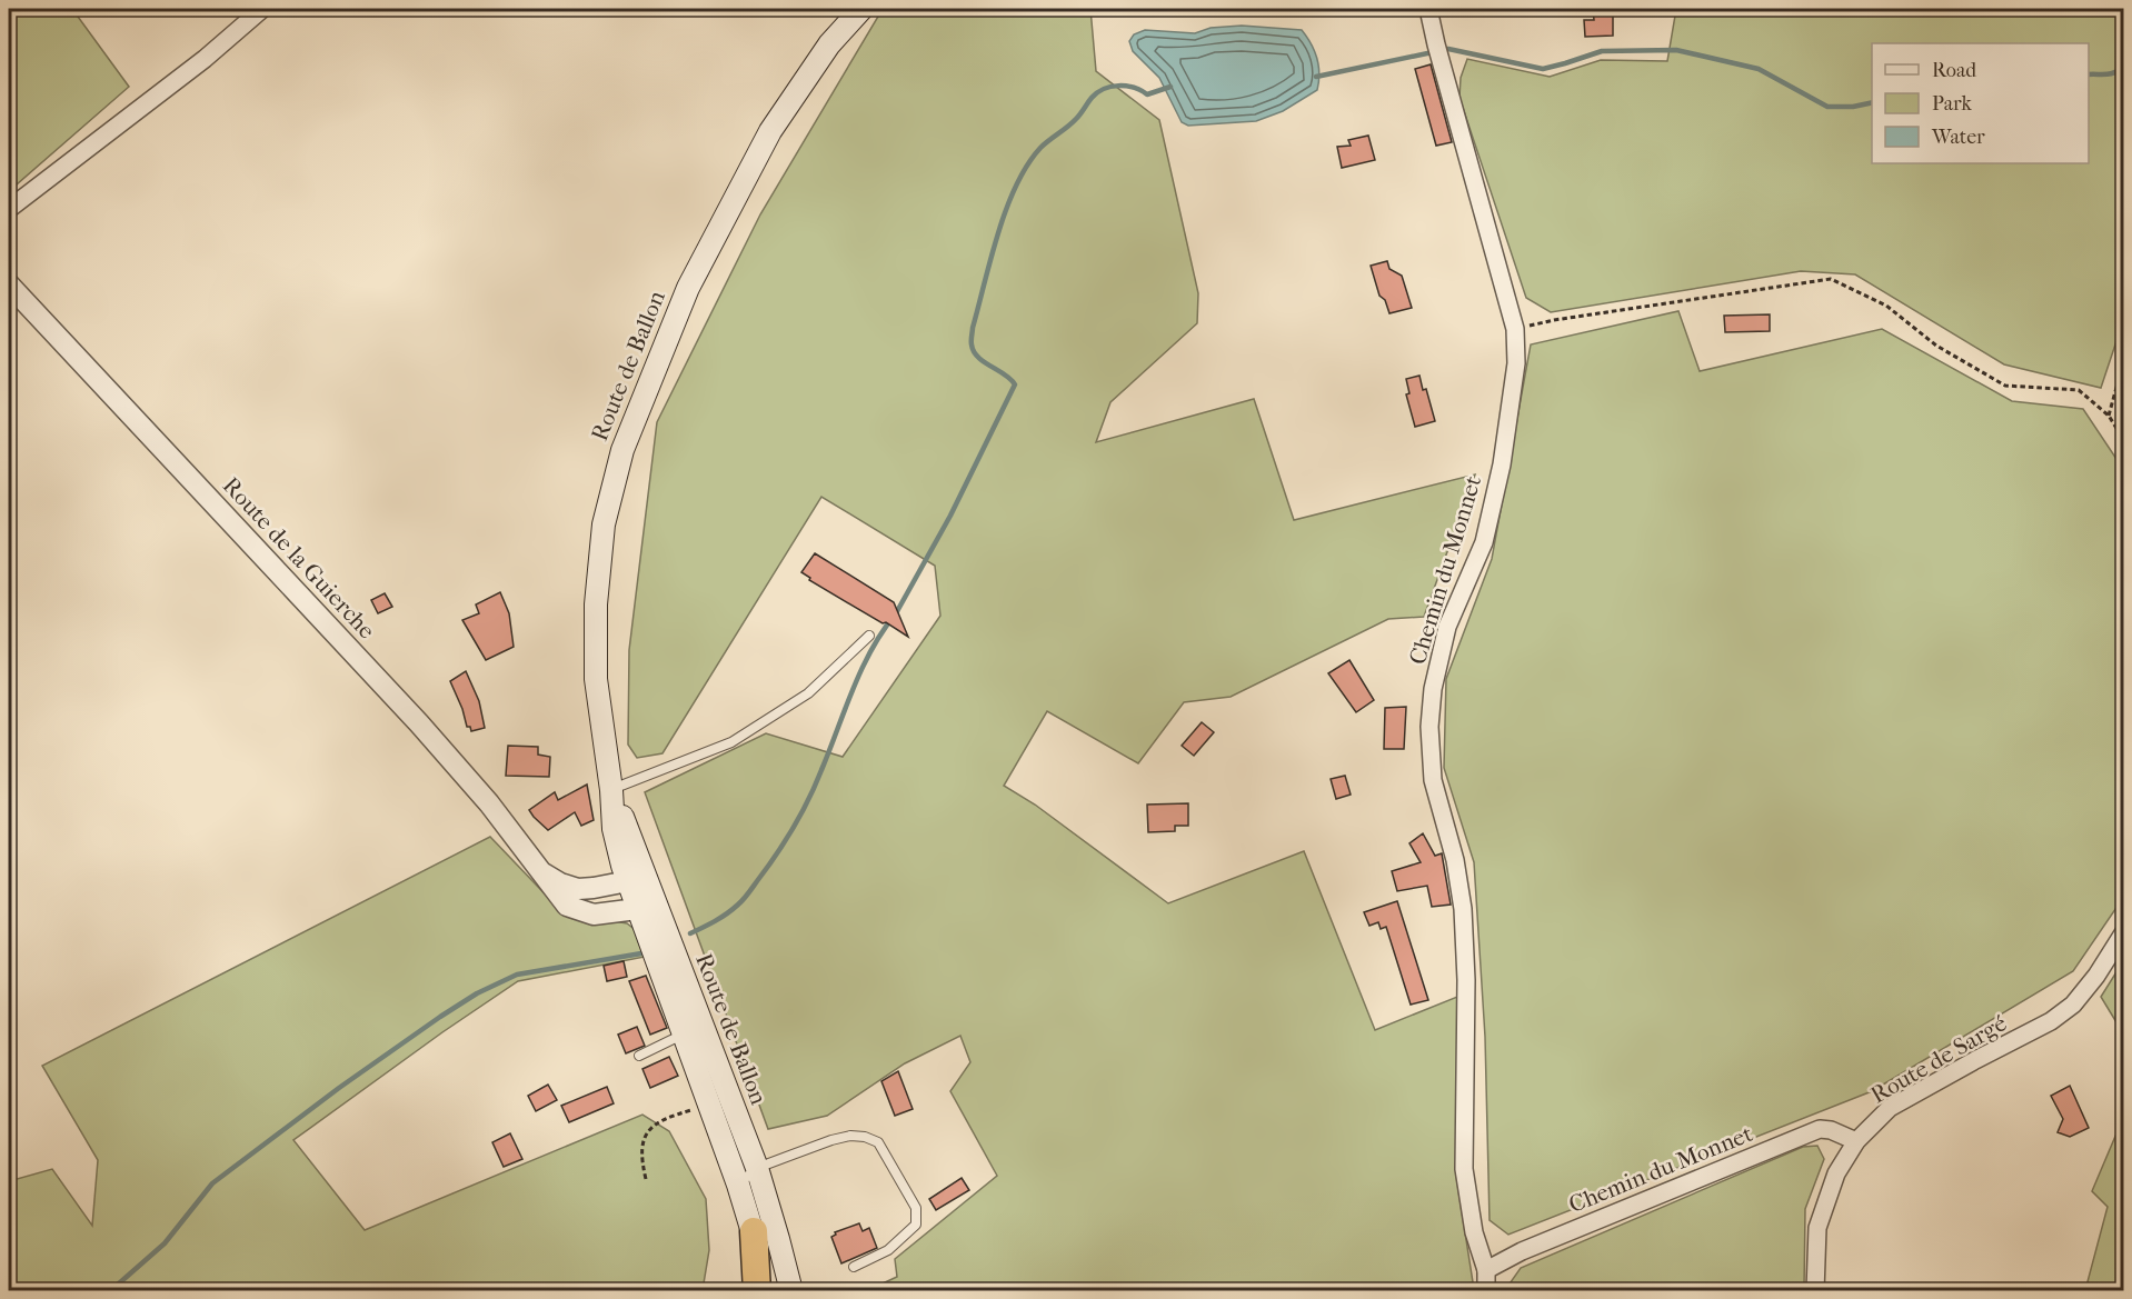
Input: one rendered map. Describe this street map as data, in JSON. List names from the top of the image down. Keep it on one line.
{"streets":{"main road":["Route de Ballon"],"street":["Route de la Guierche","Chemin du Monnet","Route de Sargé"]},"crossings":[["Route de Ballon","Route de la Guierche"],["Chemin du Monnet","Route de Sargé"]],"legend":["Road","Park","Water"]}
